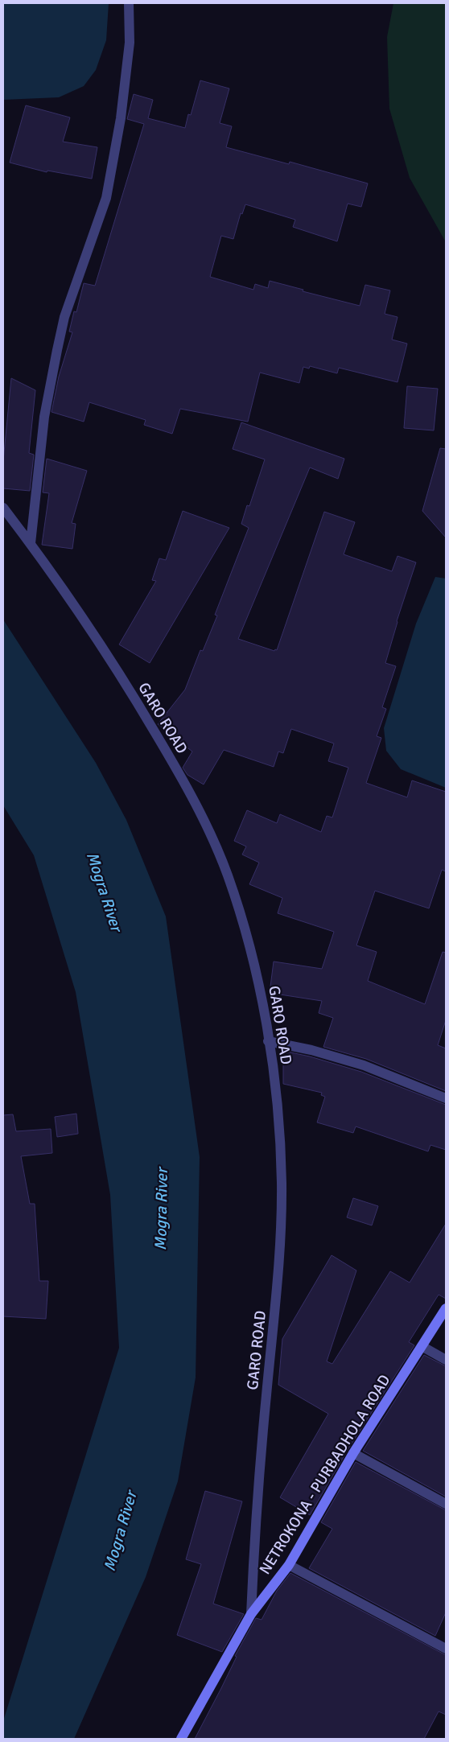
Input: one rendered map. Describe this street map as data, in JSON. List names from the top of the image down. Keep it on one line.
{"streets":{"main road":["NETROKONA - PURBADHOLA ROAD"],"street":["GARO ROAD"]},"crossings":[["GARO ROAD","NETROKONA - PURBADHOLA ROAD"]],"water":["Mogra River"]}
